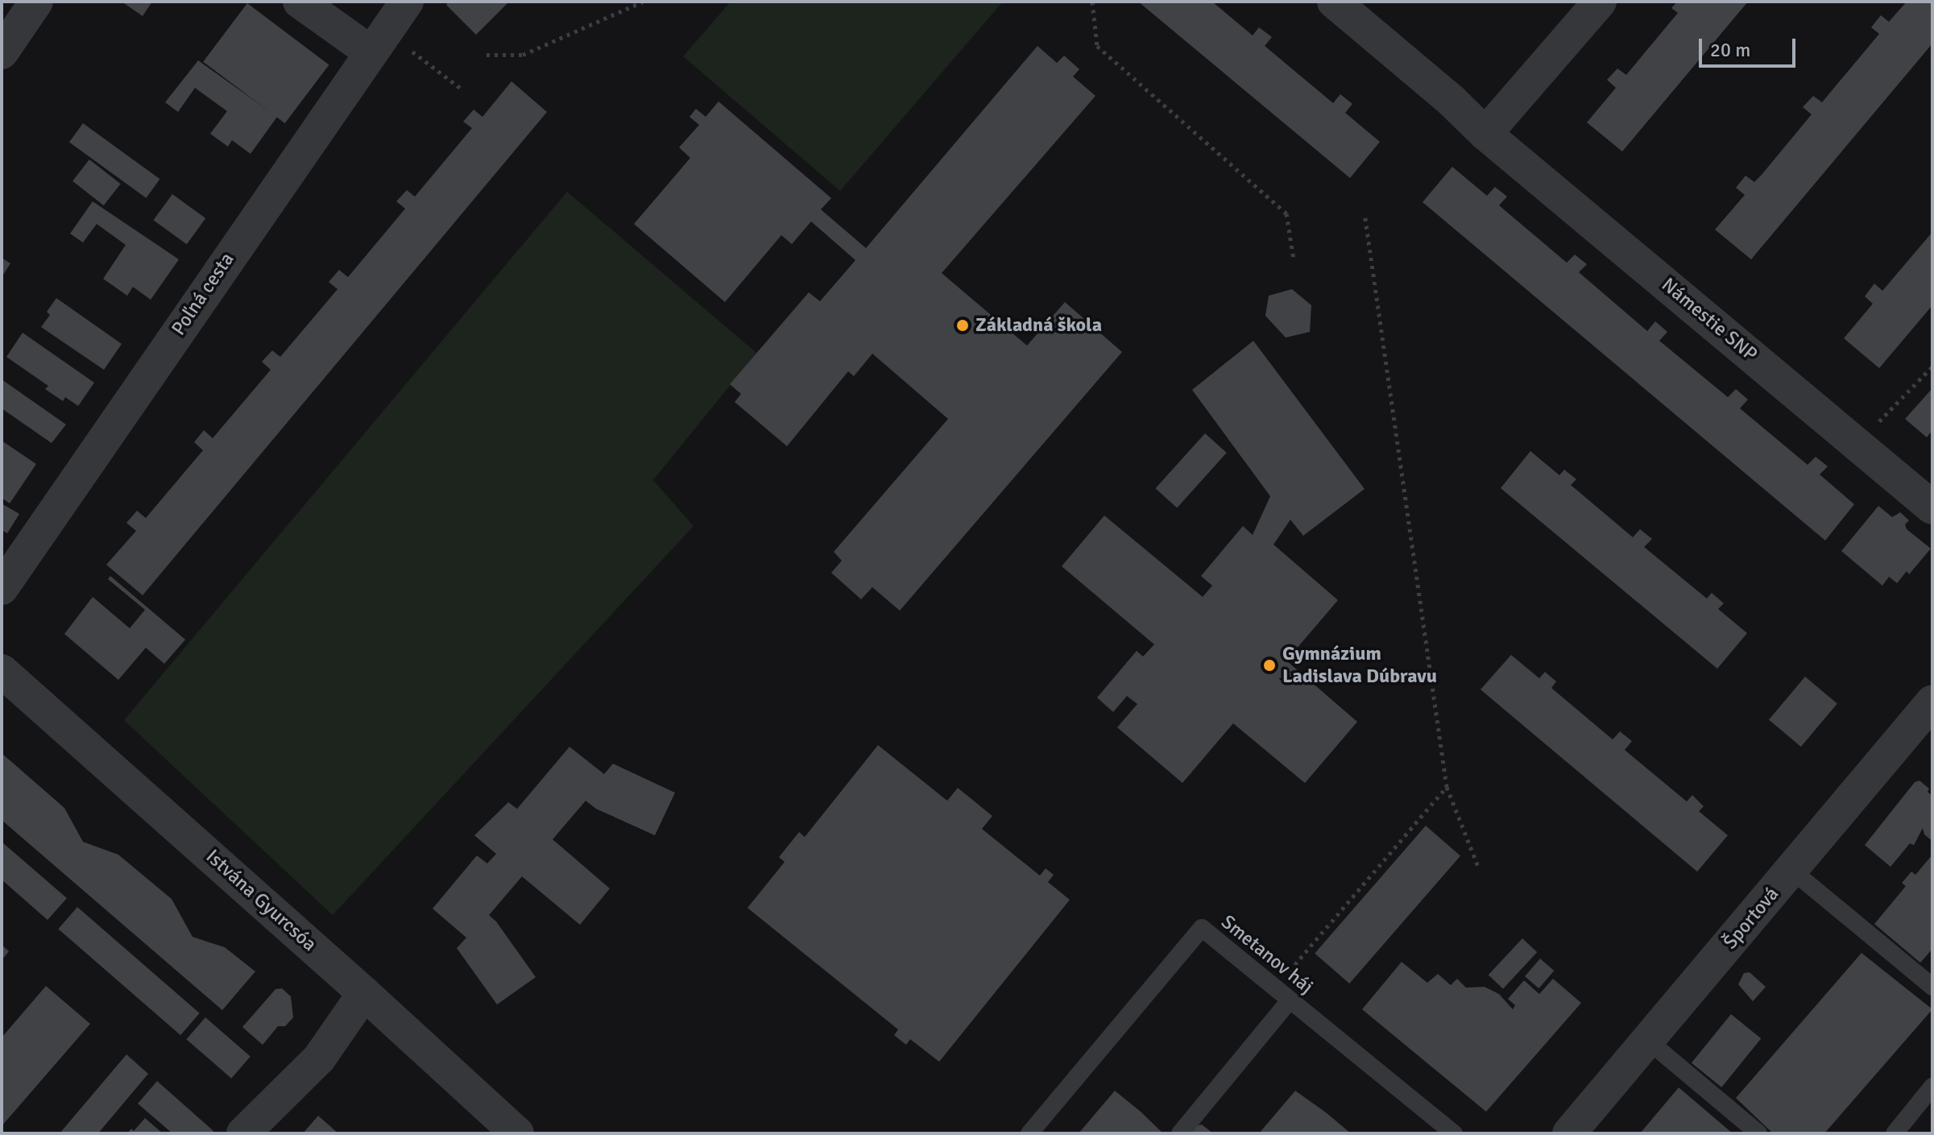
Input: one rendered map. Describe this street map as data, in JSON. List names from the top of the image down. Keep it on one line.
{"streets":{"street":["Poľná cesta","Námestie SNP","Istvána Gyurcsóa","Športová"],"lane":["Smetanov háj"]},"places":["Základná škola","Gymnázium Ladislava Dúbravu"],"scale_bar":"20 m"}
